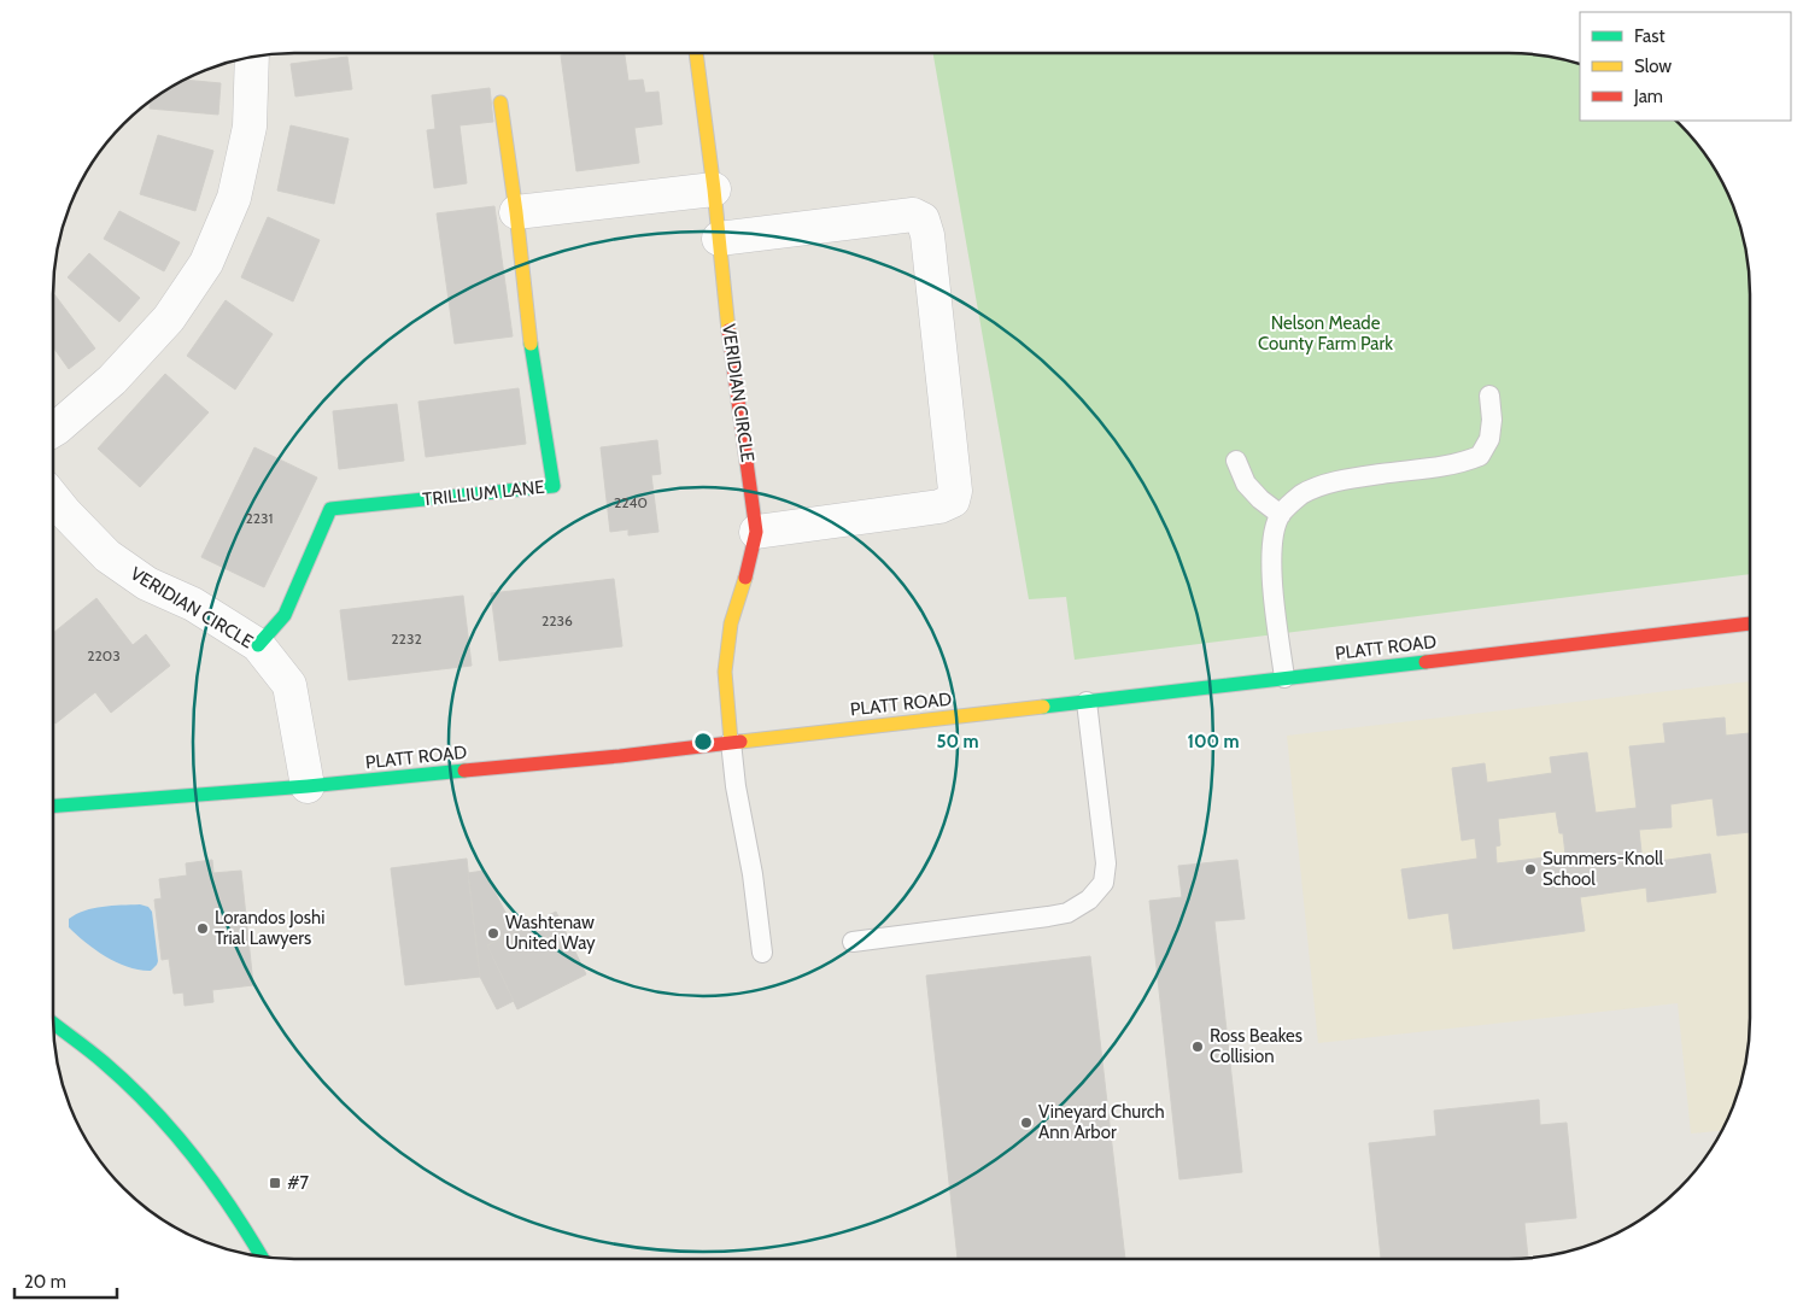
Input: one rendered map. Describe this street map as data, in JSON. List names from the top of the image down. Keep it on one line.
{"streets":{"street":["VERIDIAN CIRCLE","TRILLIUM LANE","PLATT ROAD"]},"crossings":[["VERIDIAN CIRCLE","TRILLIUM LANE"],["VERIDIAN CIRCLE","PLATT ROAD"]],"parks":["Nelson Meade County Farm Park"],"places":{"other":["Summers-Knoll School","Lorandos Joshi Trial Lawyers","Washtenaw United Way","Ross Beakes Collision","Vineyard Church Ann Arbor"],"transit":["#7"]},"house_numbers":["2240","2231","2236","2232","2203"],"legend":["Fast","Slow","Jam"],"scale_bar":"20 m","rings":["50 m","100 m"]}
